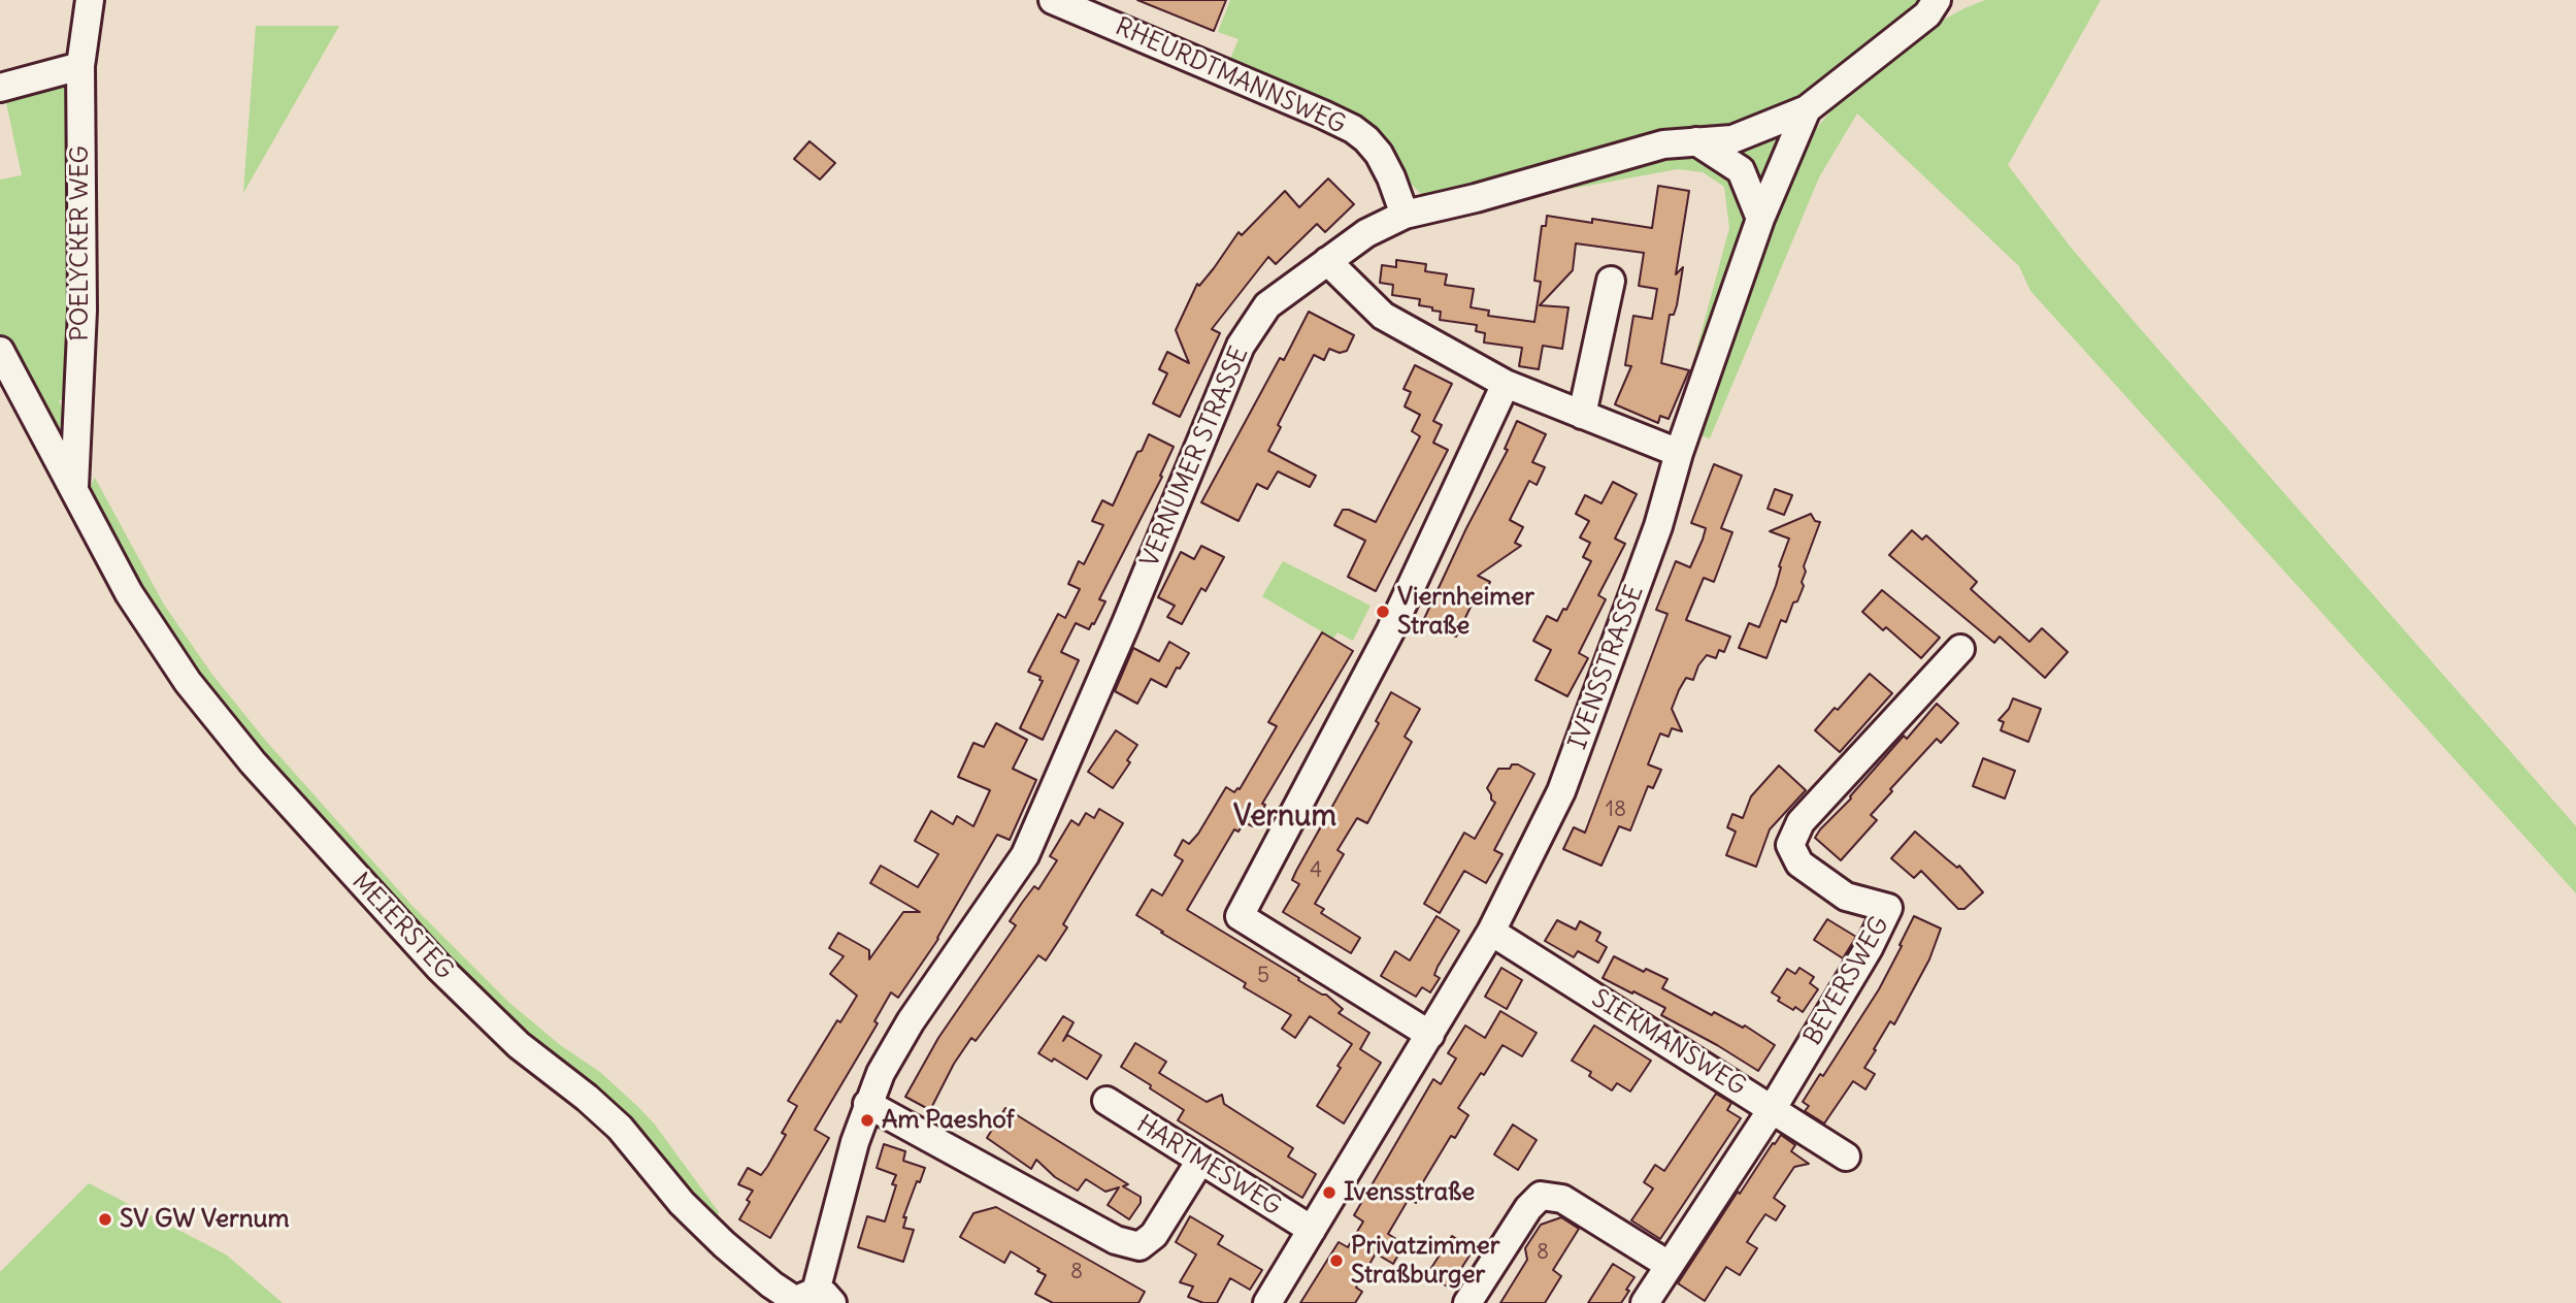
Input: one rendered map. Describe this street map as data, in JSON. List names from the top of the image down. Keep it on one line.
{"streets":{"street":["RHEURDTMANNSWEG","POELYCKER WEG","VERNUMER STRASSE","IVENSSTRASSE","MEIERSTEG","BEYERSWEG","SIEKMANSWEG","HARTMESWEG"]},"crossings":[["RHEURDTMANNSWEG","VERNUMER STRASSE"],["POELYCKER WEG","MEIERSTEG"],["VERNUMER STRASSE","IVENSSTRASSE"],["VERNUMER STRASSE","MEIERSTEG"],["IVENSSTRASSE","SIEKMANSWEG"],["IVENSSTRASSE","HARTMESWEG"],["BEYERSWEG","SIEKMANSWEG"]],"districts":["Vernum"],"places":["Viernheimer Straße","Am Paeshof","Ivensstraße","SV GW Vernum","Privatzimmer Straßburger"],"house_numbers":["18","4","5","8","8"]}
